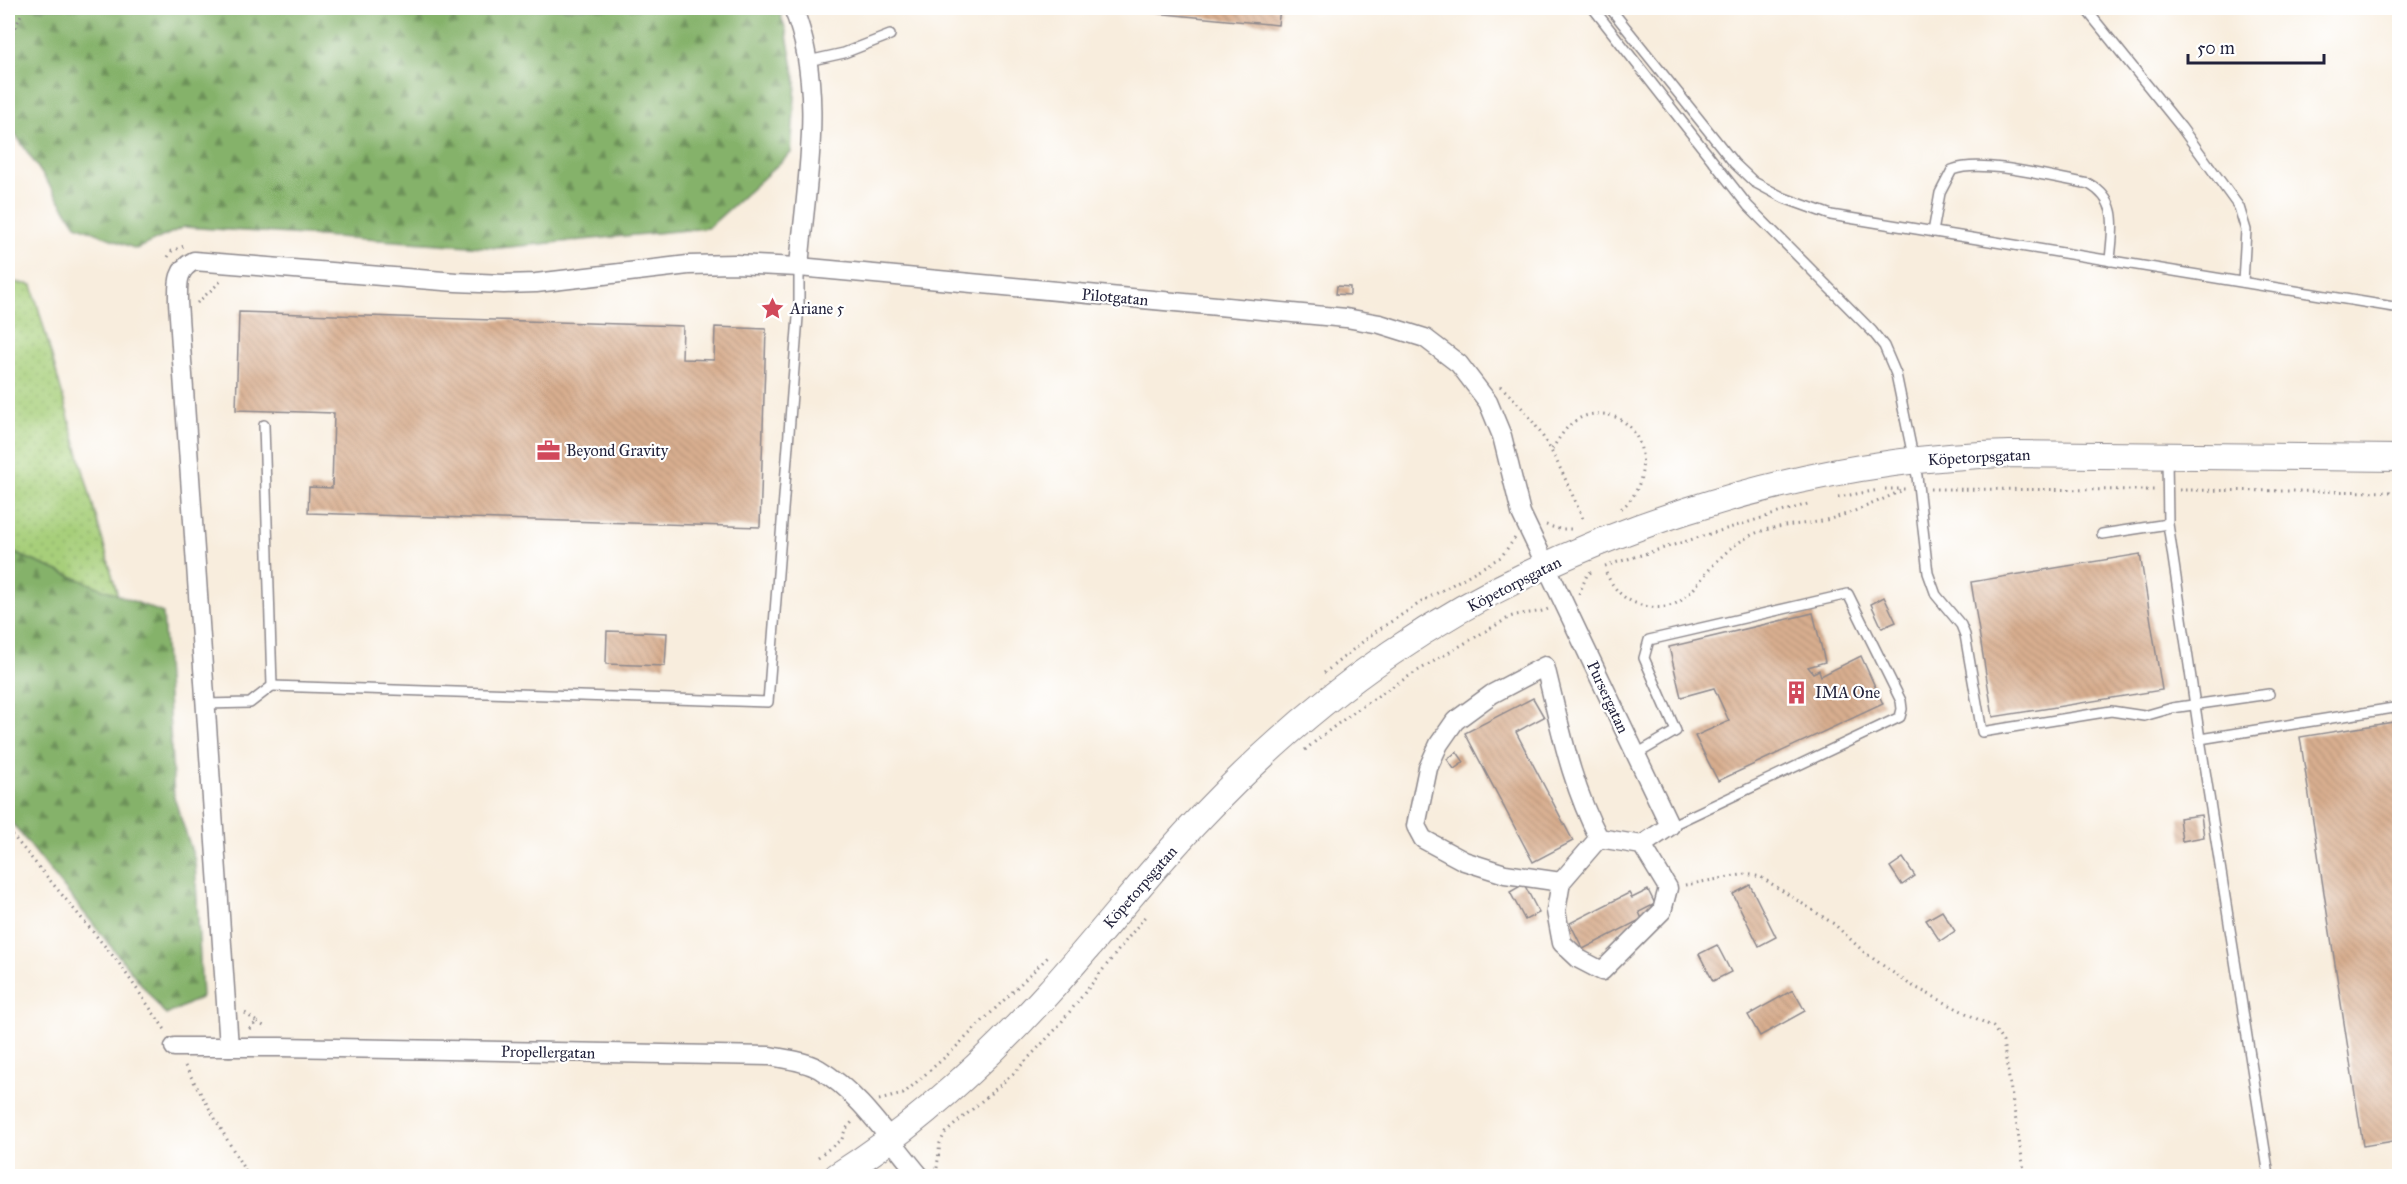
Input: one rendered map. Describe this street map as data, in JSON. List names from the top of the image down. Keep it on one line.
{"streets":{"street":["Pilotgatan","Köpetorpsgatan","Pursergatan","Propellergatan"]},"crossings":[["Pilotgatan","Köpetorpsgatan"],["Pilotgatan","Pursergatan"],["Köpetorpsgatan","Pursergatan"],["Köpetorpsgatan","Propellergatan"]],"places":{"place":["Ariane 5"],"office":["Beyond Gravity"],"building":["IMA One"]},"scale_bar":"50 m"}
